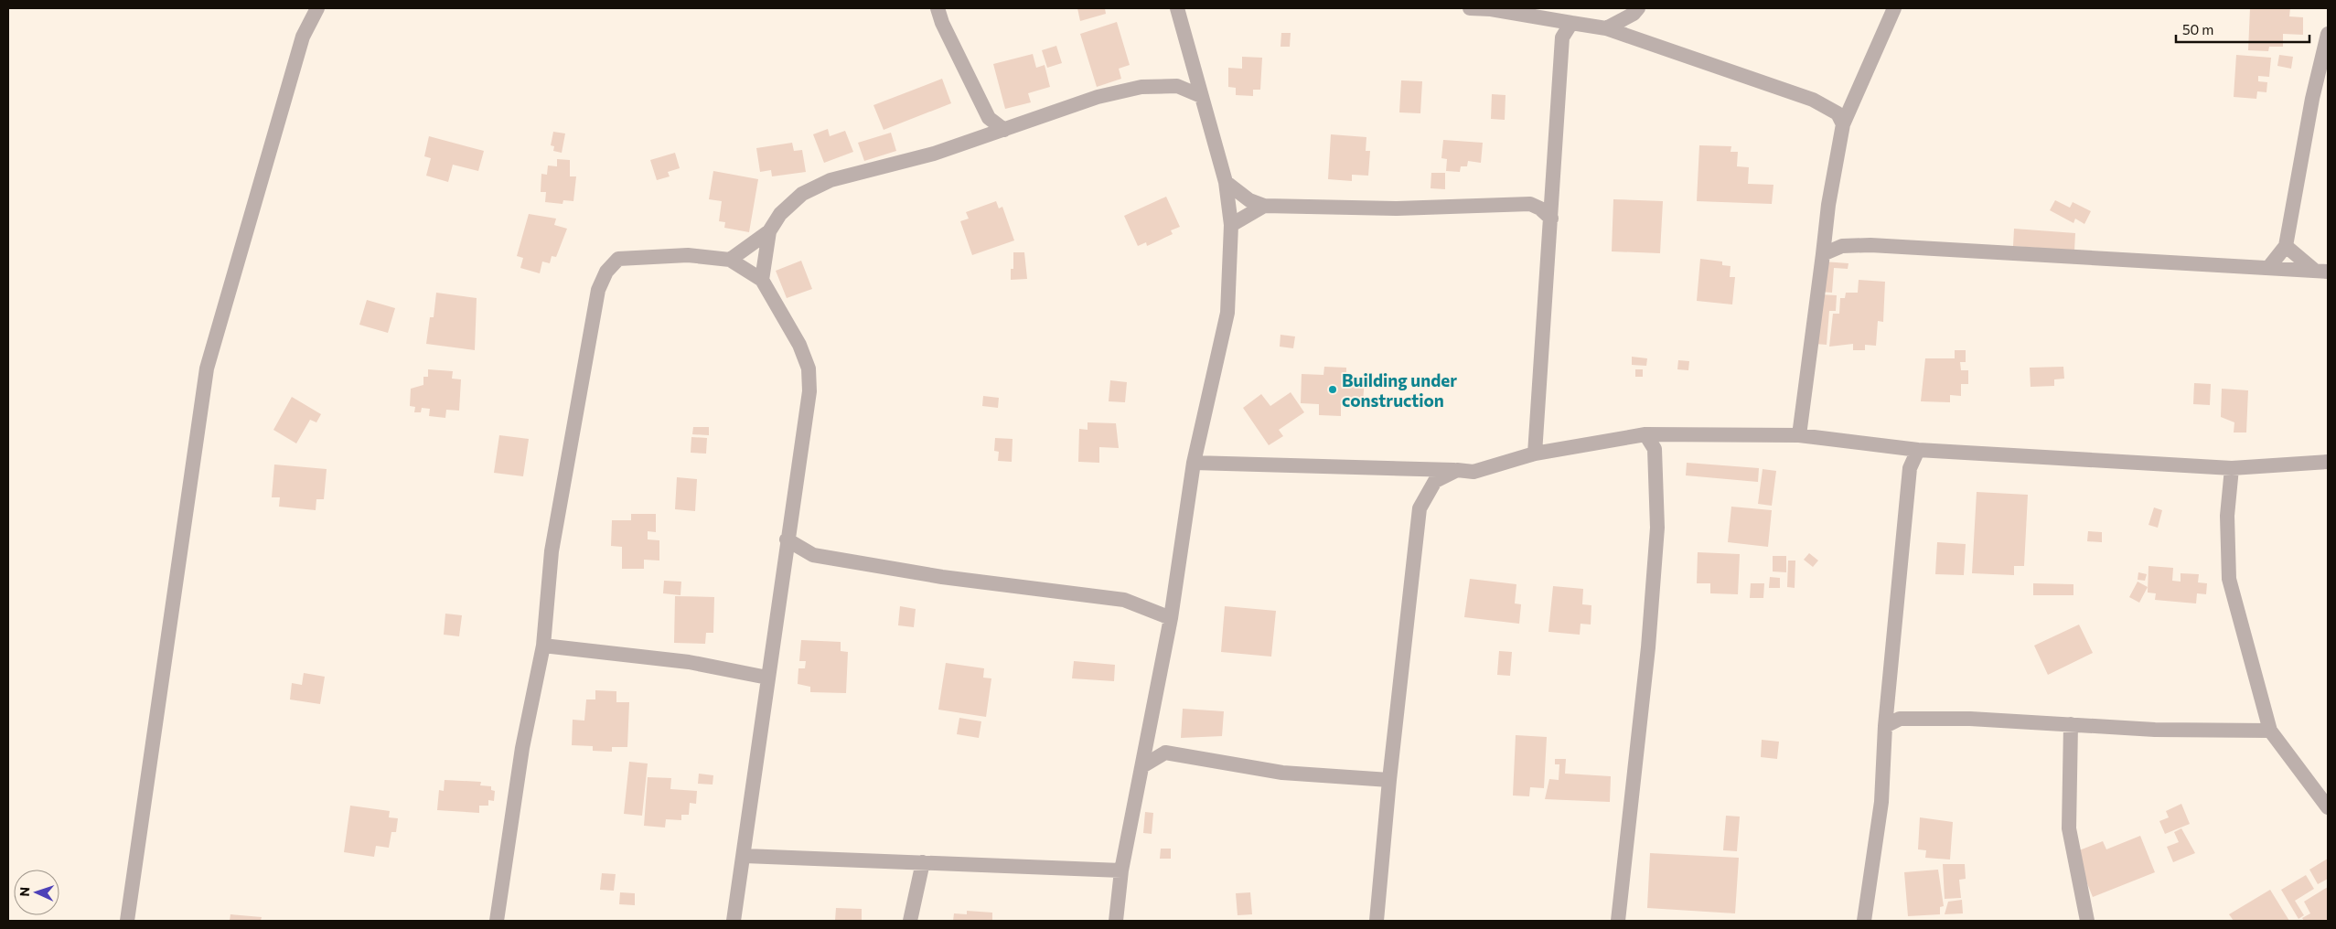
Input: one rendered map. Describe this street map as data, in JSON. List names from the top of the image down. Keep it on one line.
{"places":["Building under construction"],"scale_bar":"50 m","north":"left"}
